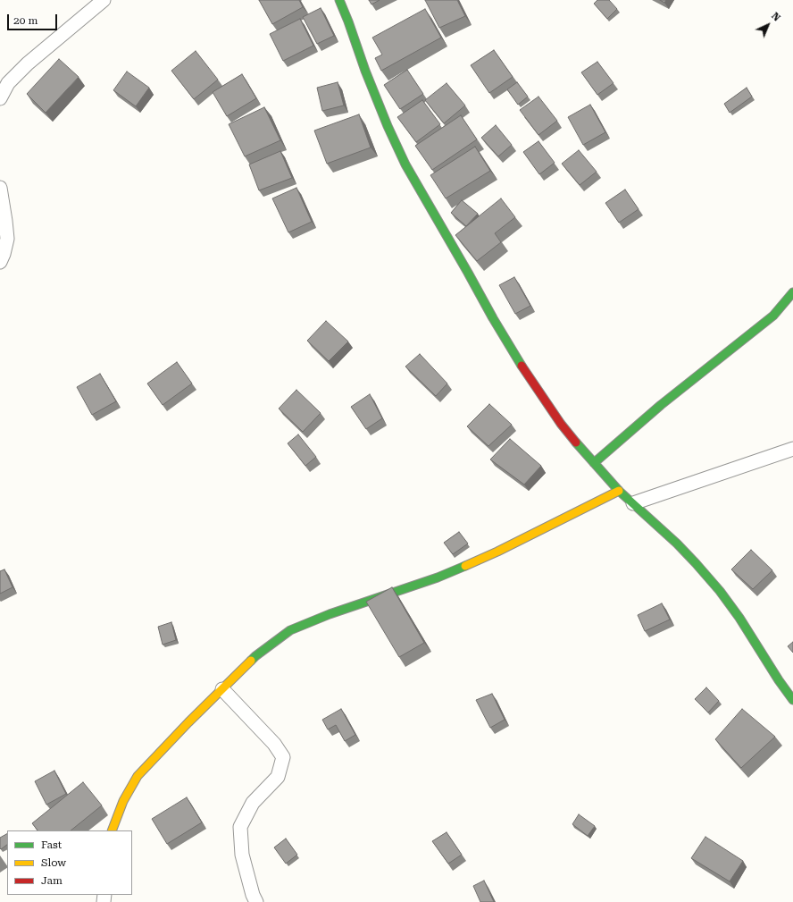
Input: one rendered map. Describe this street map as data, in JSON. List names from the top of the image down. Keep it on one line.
{"legend":["Fast","Slow","Jam"],"scale_bar":"20 m","north":"top right"}
